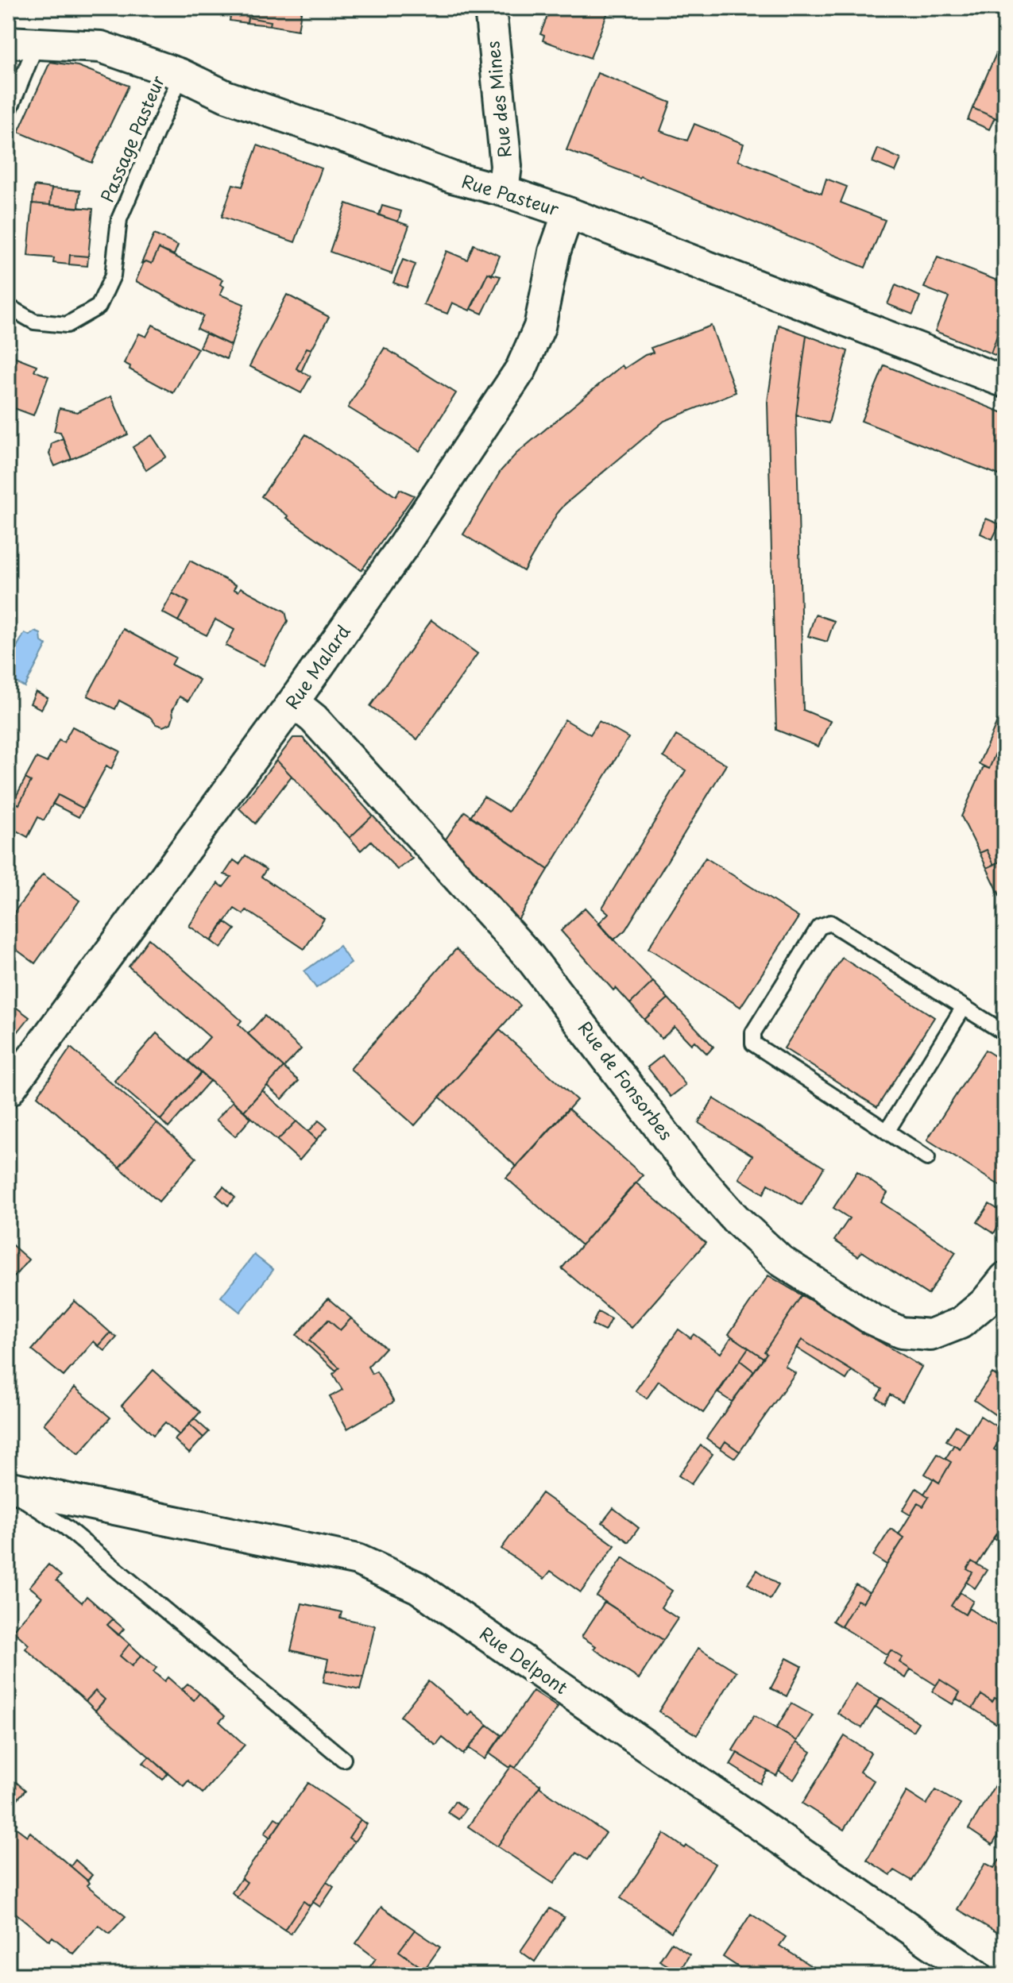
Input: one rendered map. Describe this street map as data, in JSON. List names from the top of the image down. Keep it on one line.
{"streets":{"street":["Rue des Mines","Rue Pasteur","Rue Malard","Rue de Fonsorbes","Rue Delpont"],"lane":["Passage Pasteur"]},"crossings":[["Rue des Mines","Rue Pasteur"],["Passage Pasteur","Rue Pasteur"],["Rue Pasteur","Rue Malard"],["Rue Malard","Rue de Fonsorbes"]]}
